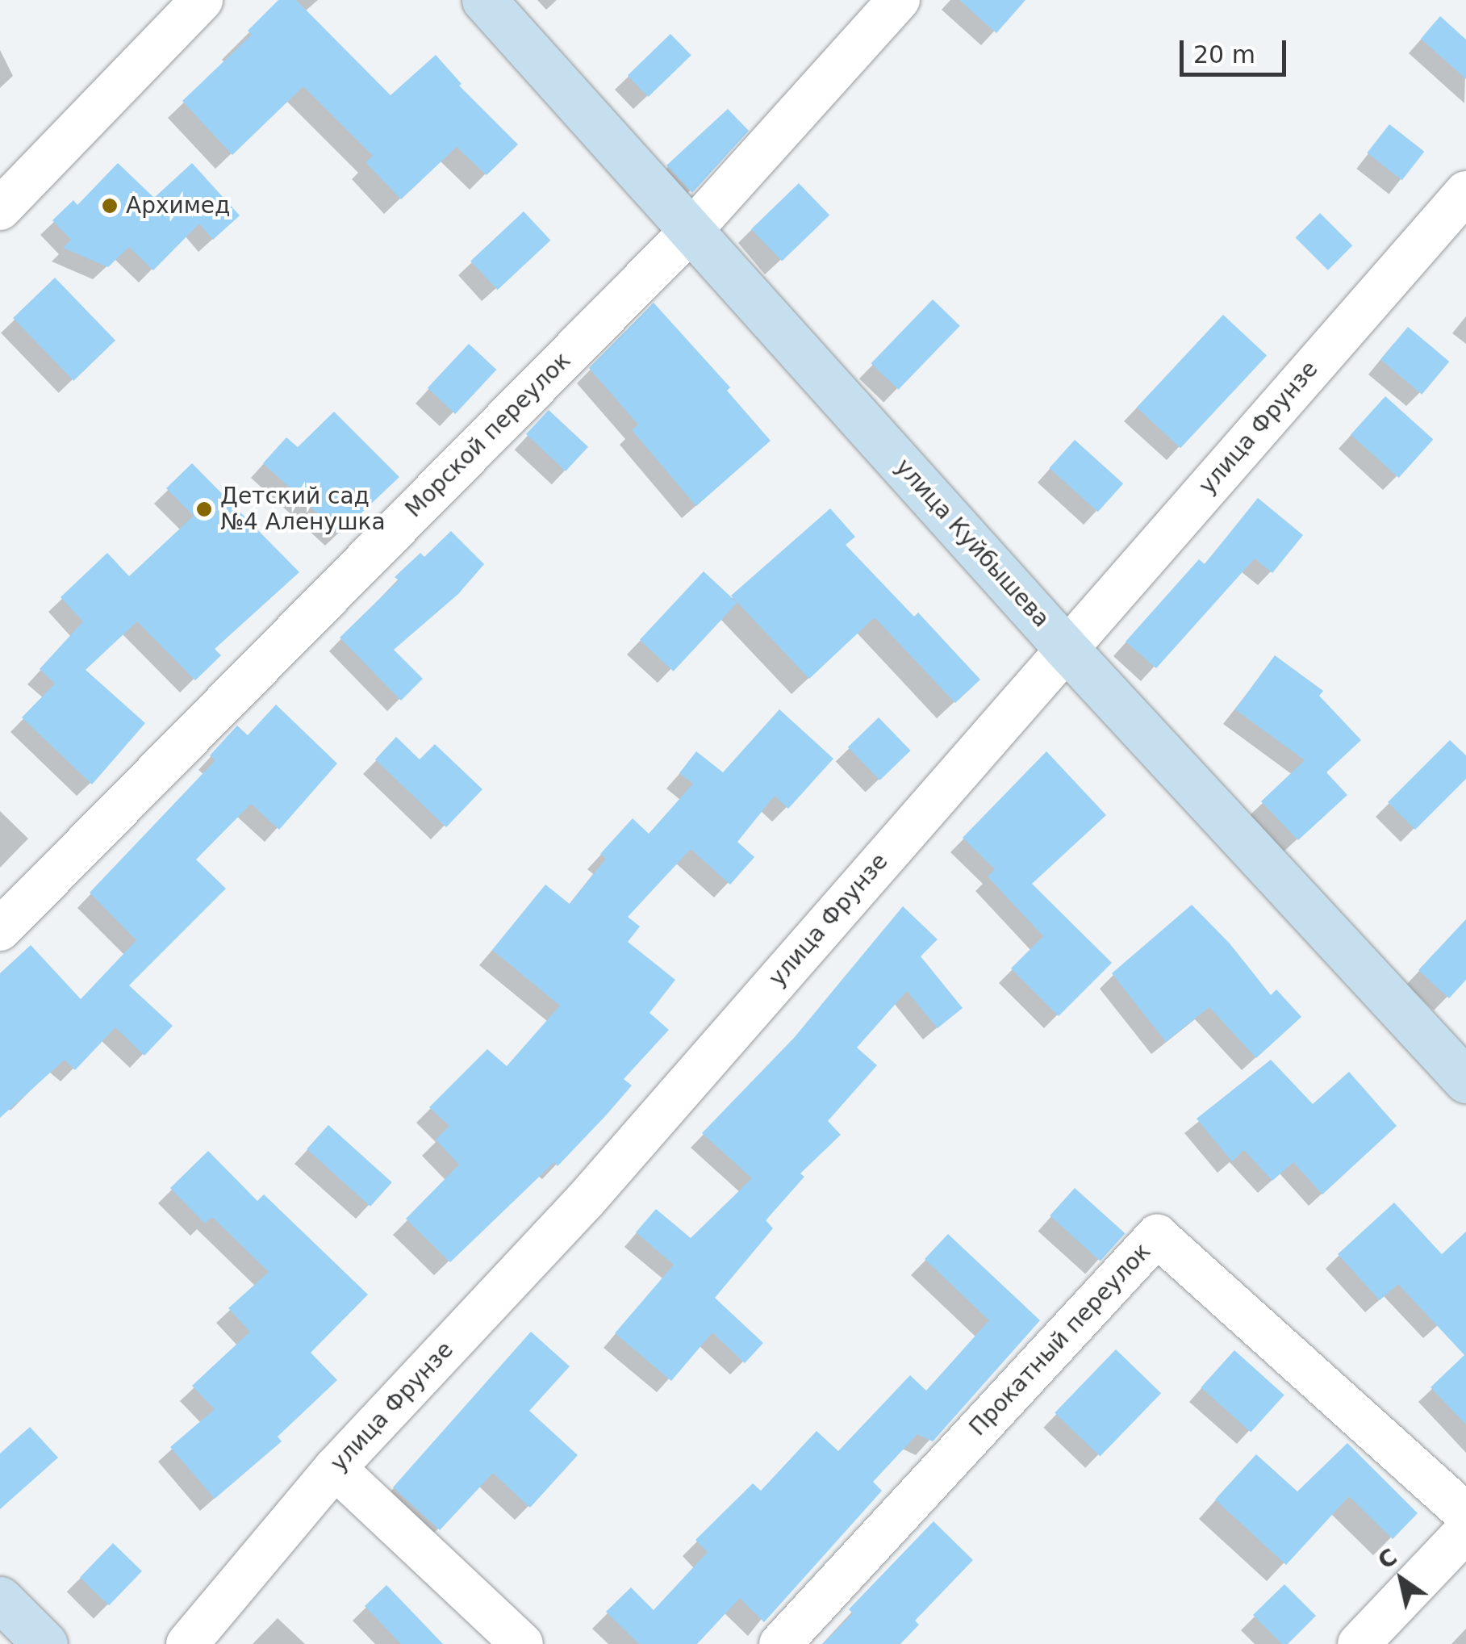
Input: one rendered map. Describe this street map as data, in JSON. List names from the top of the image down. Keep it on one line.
{"streets":{"main road":["улица Куйбышева"],"street":["улица Фрунзе","Морской переулок","Прокатный переулок"]},"crossings":[["улица Фрунзе","улица Куйбышева"],["Морской переулок","улица Куйбышева"]],"places":["Архимед","Детский сад №4 Аленушка"],"scale_bar":"20 m","north":"top left"}
